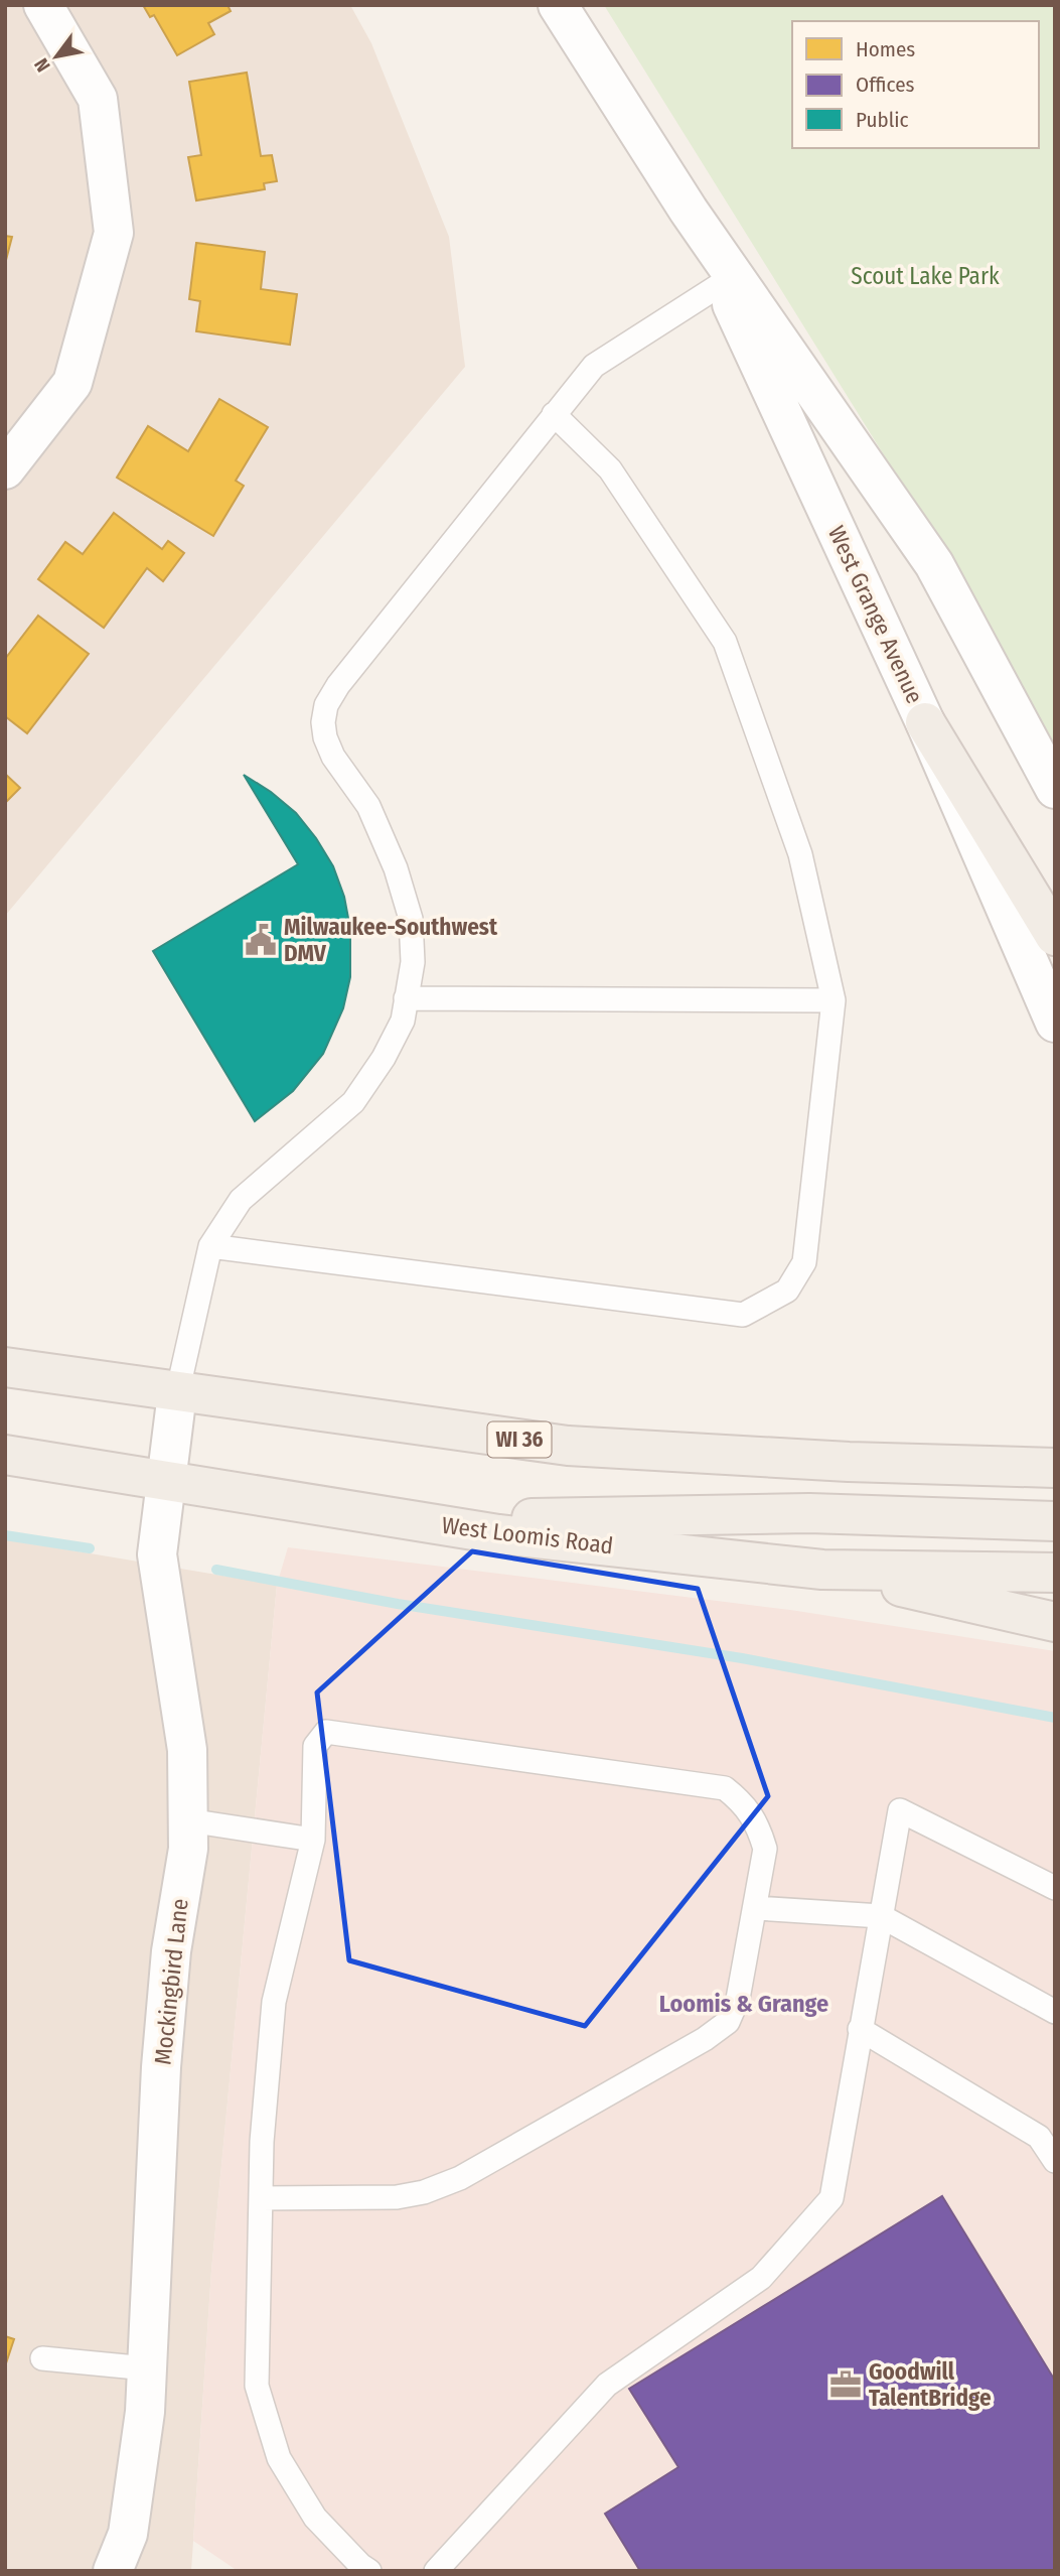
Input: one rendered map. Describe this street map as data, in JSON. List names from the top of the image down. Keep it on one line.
{"streets":{"main road":["WI 36","West Loomis Road"],"street":["West Grange Avenue","Mockingbird Lane"]},"crossings":[["WI 36","Mockingbird Lane"],["West Loomis Road","Mockingbird Lane"]],"districts":["Loomis & Grange"],"parks":["Scout Lake Park"],"places":{"public building":["Milwaukee-Southwest DMV"],"office":["Goodwill TalentBridge"]},"legend":["Homes","Offices","Public"],"north":"bottom left"}
